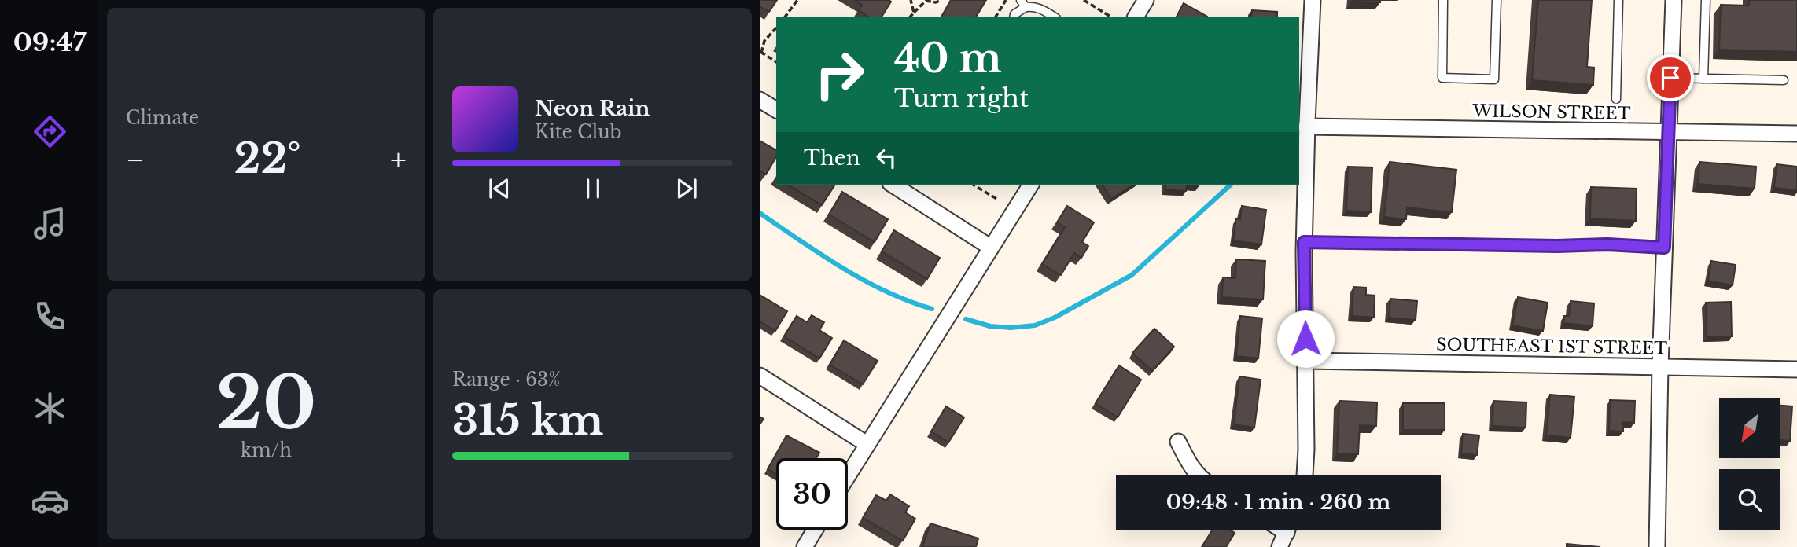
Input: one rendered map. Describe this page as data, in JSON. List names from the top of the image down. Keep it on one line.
{"streets":{"street":["WILSON STREET","SOUTHEAST 1ST STREET"]},"north":"bottom left","page":{"tabs":"09:47","tile":["Climate",["20","km/h"],["Range · 63%","315 km"]],"turn":["40 m","Turn right"],"song":["Neon Rain","Kite Club"],"then":"Then","heat":["−","22°","+"],"limit":"30","trip":"09:48 · 1 min · 260 m"}}
